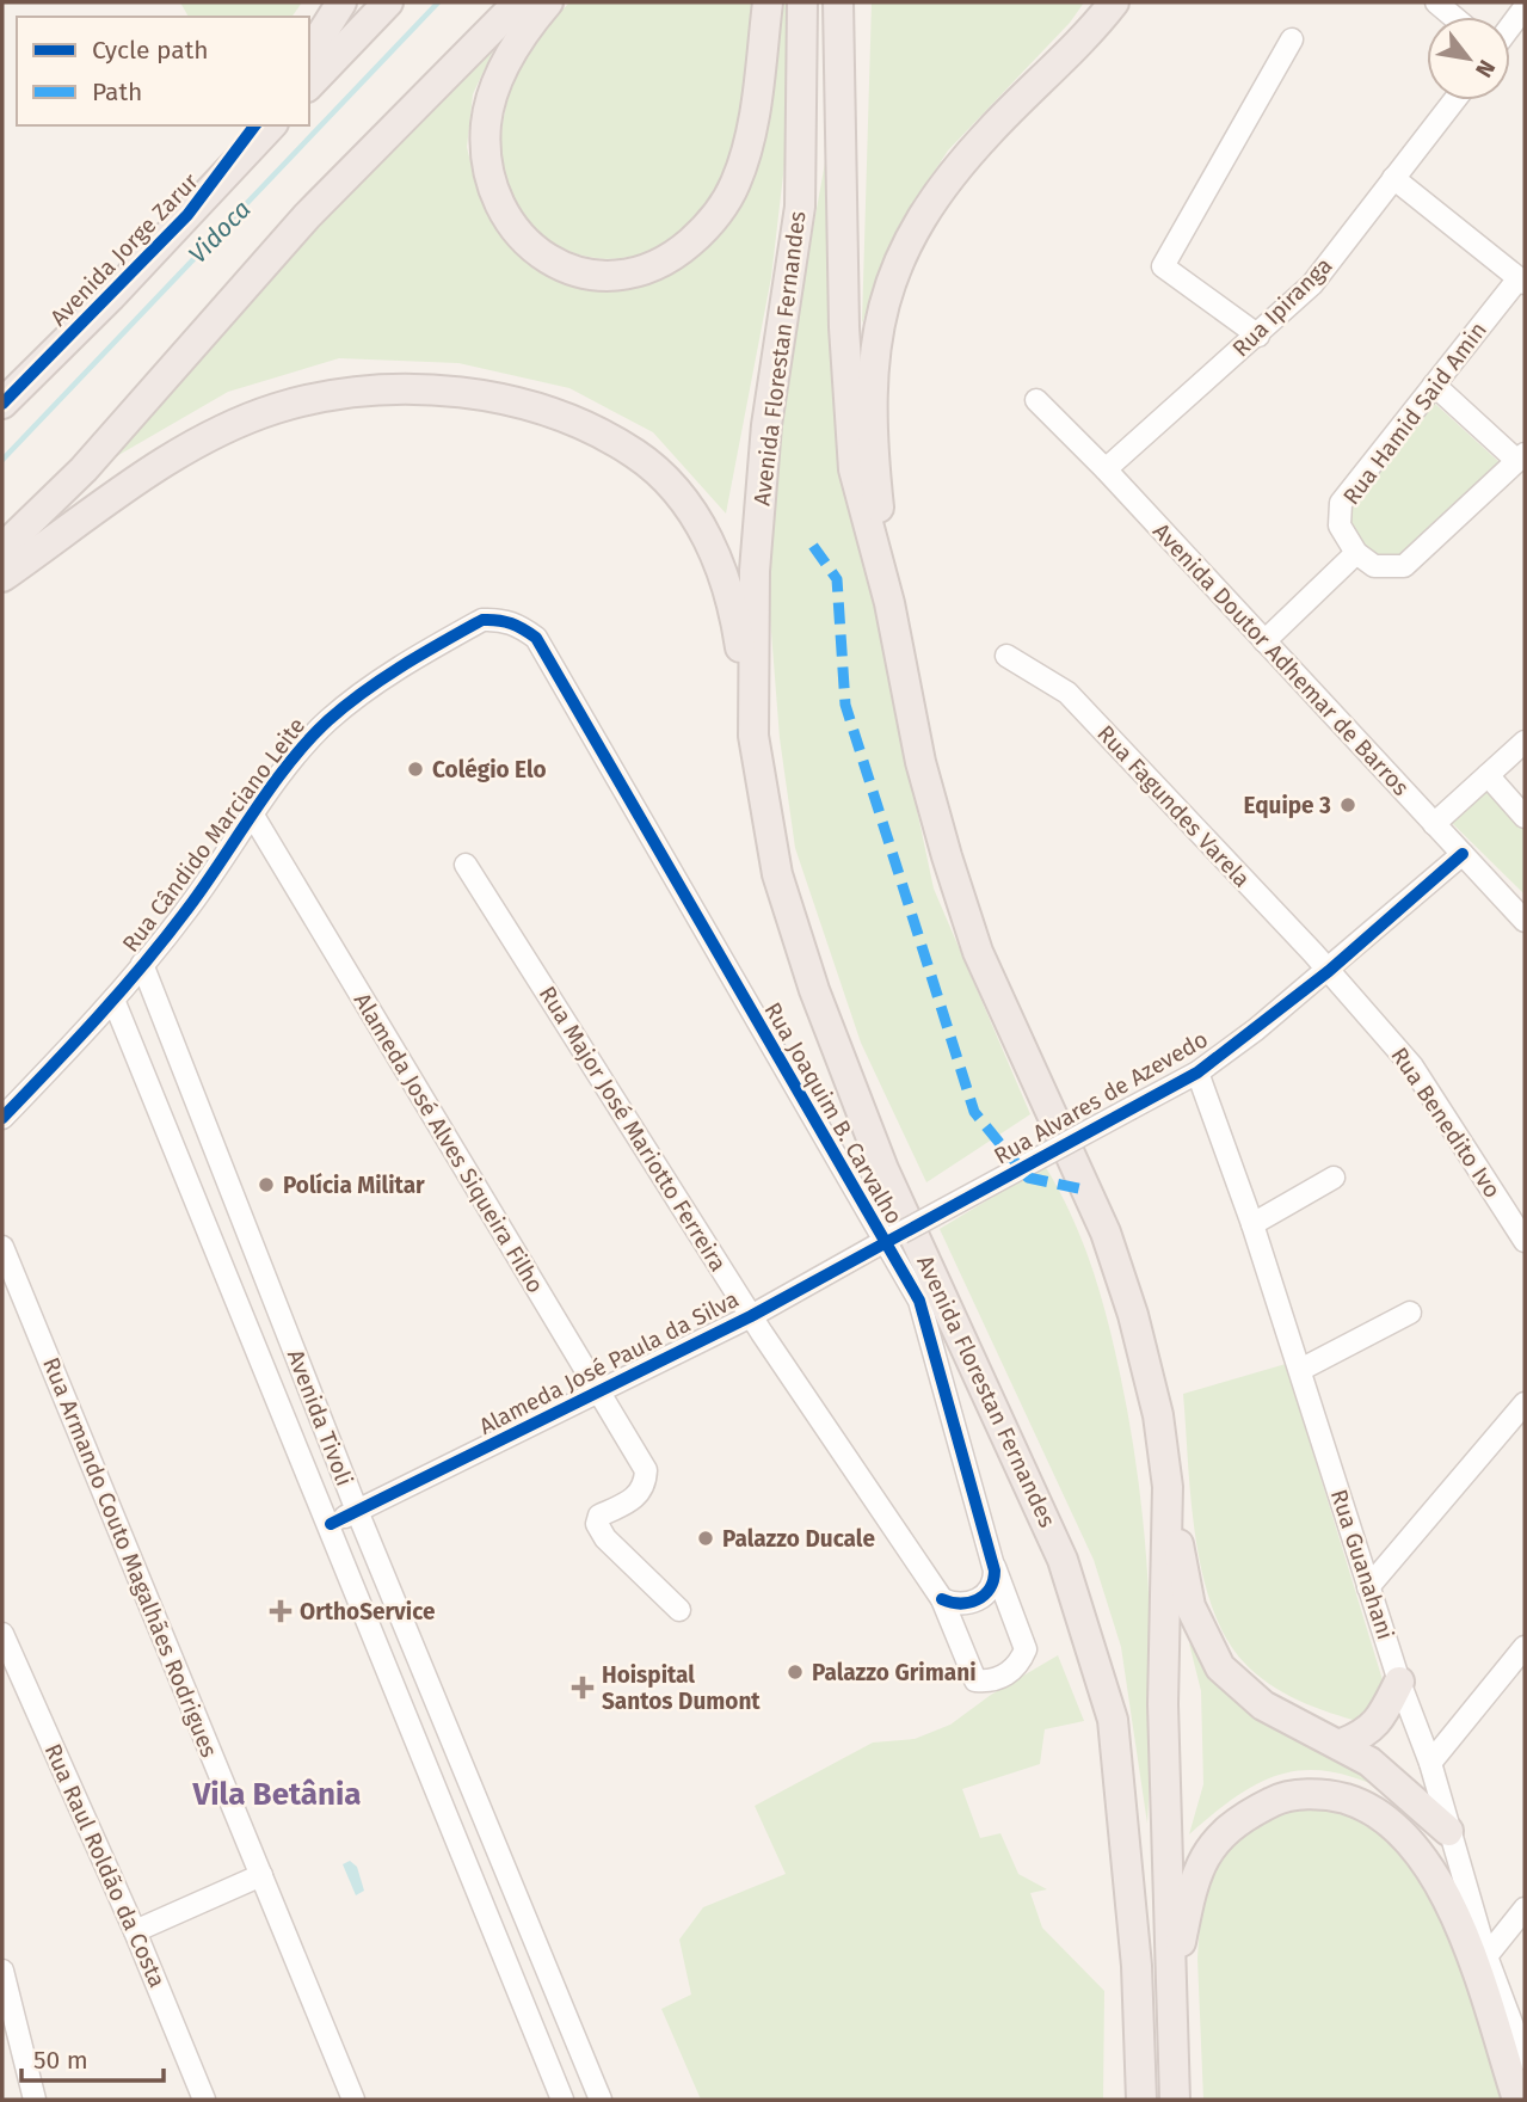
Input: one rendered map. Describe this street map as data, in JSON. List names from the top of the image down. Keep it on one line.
{"streets":{"highway":["Avenida Jorge Zarur","Avenida Florestan Fernandes"],"street":["Rua Ipiranga","Rua Hamid Said Amin","Avenida Doutor Adhemar de Barros","Rua Fagundes Varela","Rua Cândido Marciano Leite","Rua Alvares de Azevedo","Rua Joaquim B. Carvalho","Rua Benedito Ivo","Rua Major José Mariotto Ferreira","Alameda José Alves Siqueira Filho","Alameda José Paula da Silva","Avenida Tivoli","Rua Armando Couto Magalhães Rodrigues","Rua Guanahani","Rua Raul Roldão da Costa"]},"crossings":[["Rua Ipiranga","Avenida Doutor Adhemar de Barros"],["Avenida Doutor Adhemar de Barros","Rua Alvares de Azevedo"],["Rua Fagundes Varela","Rua Alvares de Azevedo"],["Rua Fagundes Varela","Rua Benedito Ivo"],["Rua Cândido Marciano Leite","Rua Joaquim B. Carvalho"],["Rua Cândido Marciano Leite","Alameda José Alves Siqueira Filho"],["Rua Cândido Marciano Leite","Avenida Tivoli"],["Rua Alvares de Azevedo","Rua Joaquim B. Carvalho"],["Rua Alvares de Azevedo","Rua Benedito Ivo"],["Rua Alvares de Azevedo","Alameda José Paula da Silva"],["Rua Alvares de Azevedo","Rua Guanahani"],["Rua Joaquim B. Carvalho","Rua Major José Mariotto Ferreira"],["Rua Joaquim B. Carvalho","Alameda José Paula da Silva"],["Rua Major José Mariotto Ferreira","Alameda José Paula da Silva"],["Alameda José Alves Siqueira Filho","Alameda José Paula da Silva"],["Alameda José Paula da Silva","Avenida Tivoli"]],"districts":["Vila Betânia"],"water":["Vidoca"],"places":{"other":["Colégio Elo","Equipe 3","Polícia Militar","Palazzo Ducale","Palazzo Grimani"],"health":["OrthoService","Hoispital Santos Dumont"]},"legend":["Cycle path","Path"],"scale_bar":"50 m","north":"bottom right"}
